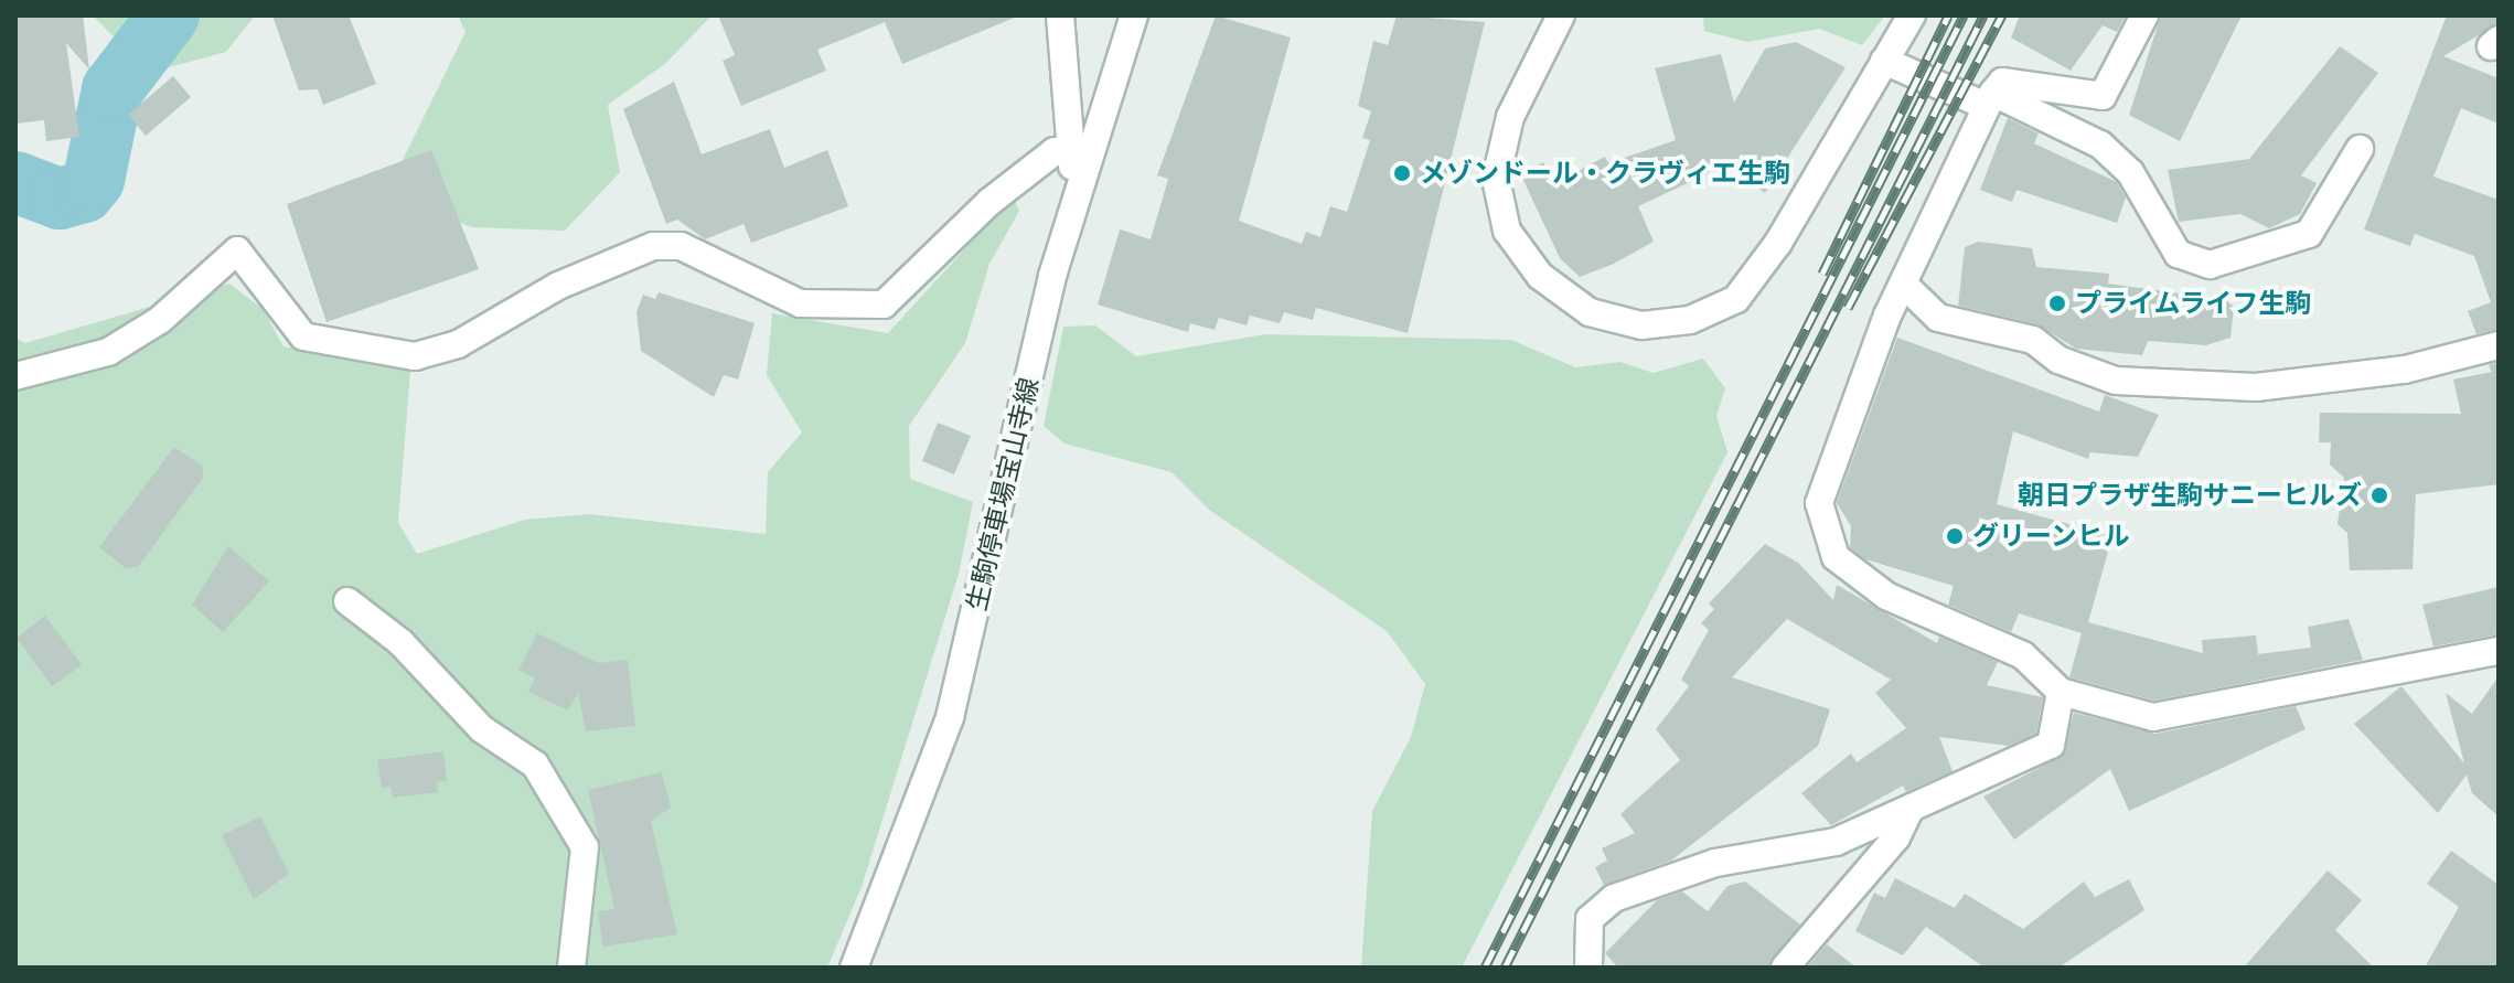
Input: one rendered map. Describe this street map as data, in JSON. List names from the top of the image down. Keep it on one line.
{"streets":{"street":["生駒停車場宝山寺線"]},"places":["メゾンドール・クラヴィエ生駒","プライムライフ生駒","朝日プラザ生駒サニーヒルズ","グリーンヒル"]}
